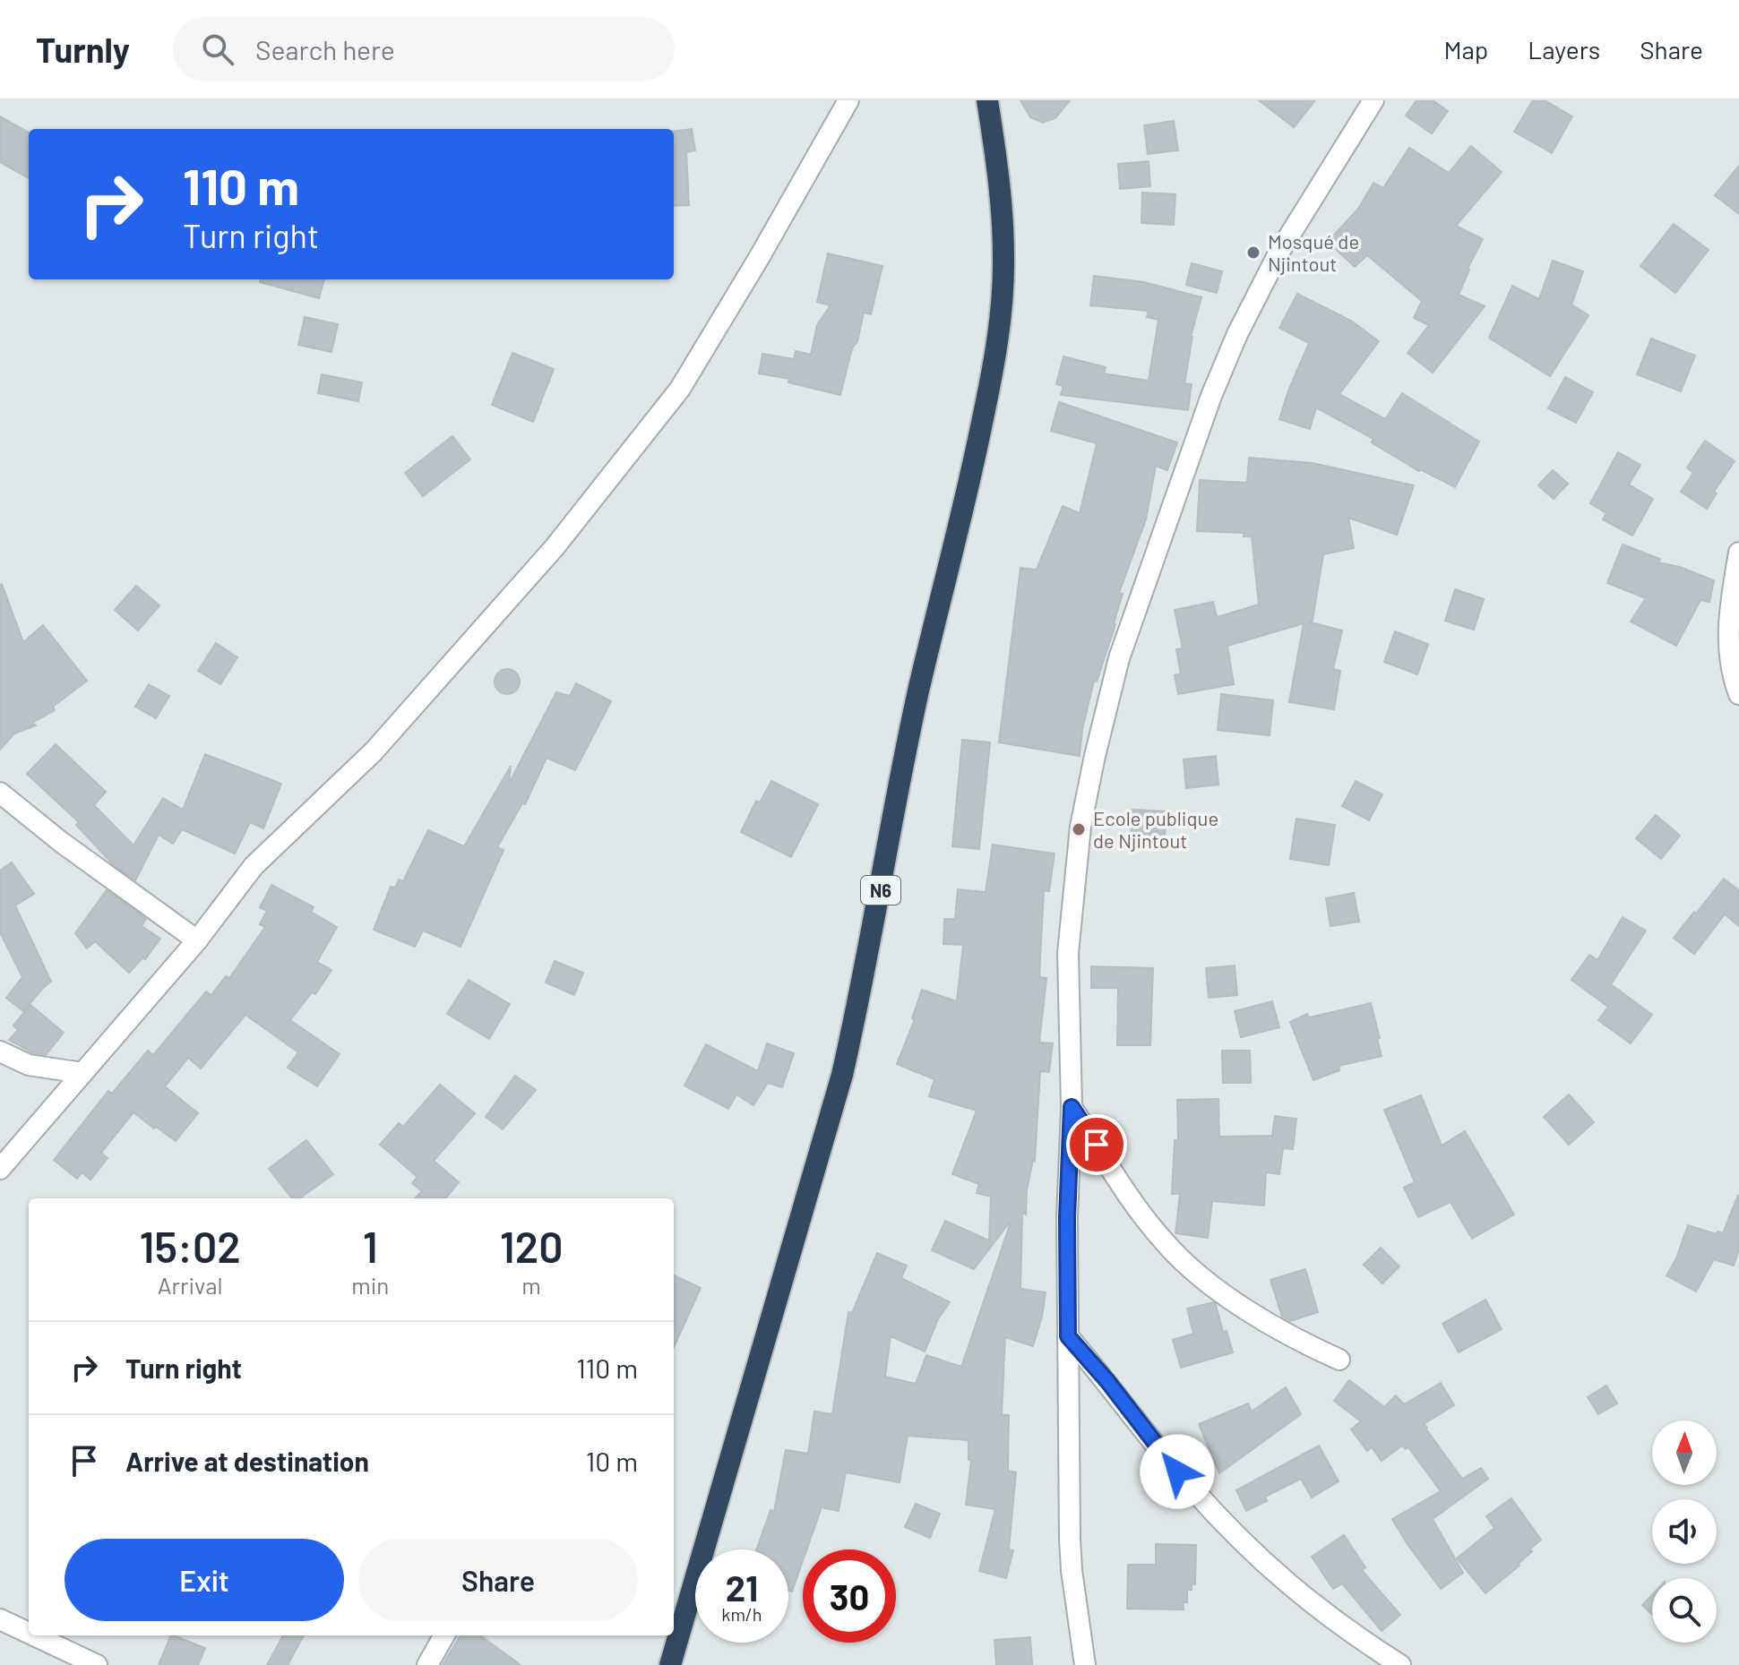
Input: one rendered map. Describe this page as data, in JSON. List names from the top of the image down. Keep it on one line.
{"streets":{"highway":["N6"]},"places":["Mosqué de Njintout","Ecole publique de Njintout"],"north":"top","page":{"header":"Turnly","search":"Search here","nav":["Map","Layers","Share"],"turn":["110 m","Turn right"],"eta":["15:02","Arrival","1","min","120","m"],"list":[{"name":"Turn right","value":"110 m"},{"name":"Arrive at destination","value":"10 m"}],"buttons":["Exit","Share"],"speed":"21 km/h","limit":"30"}}
